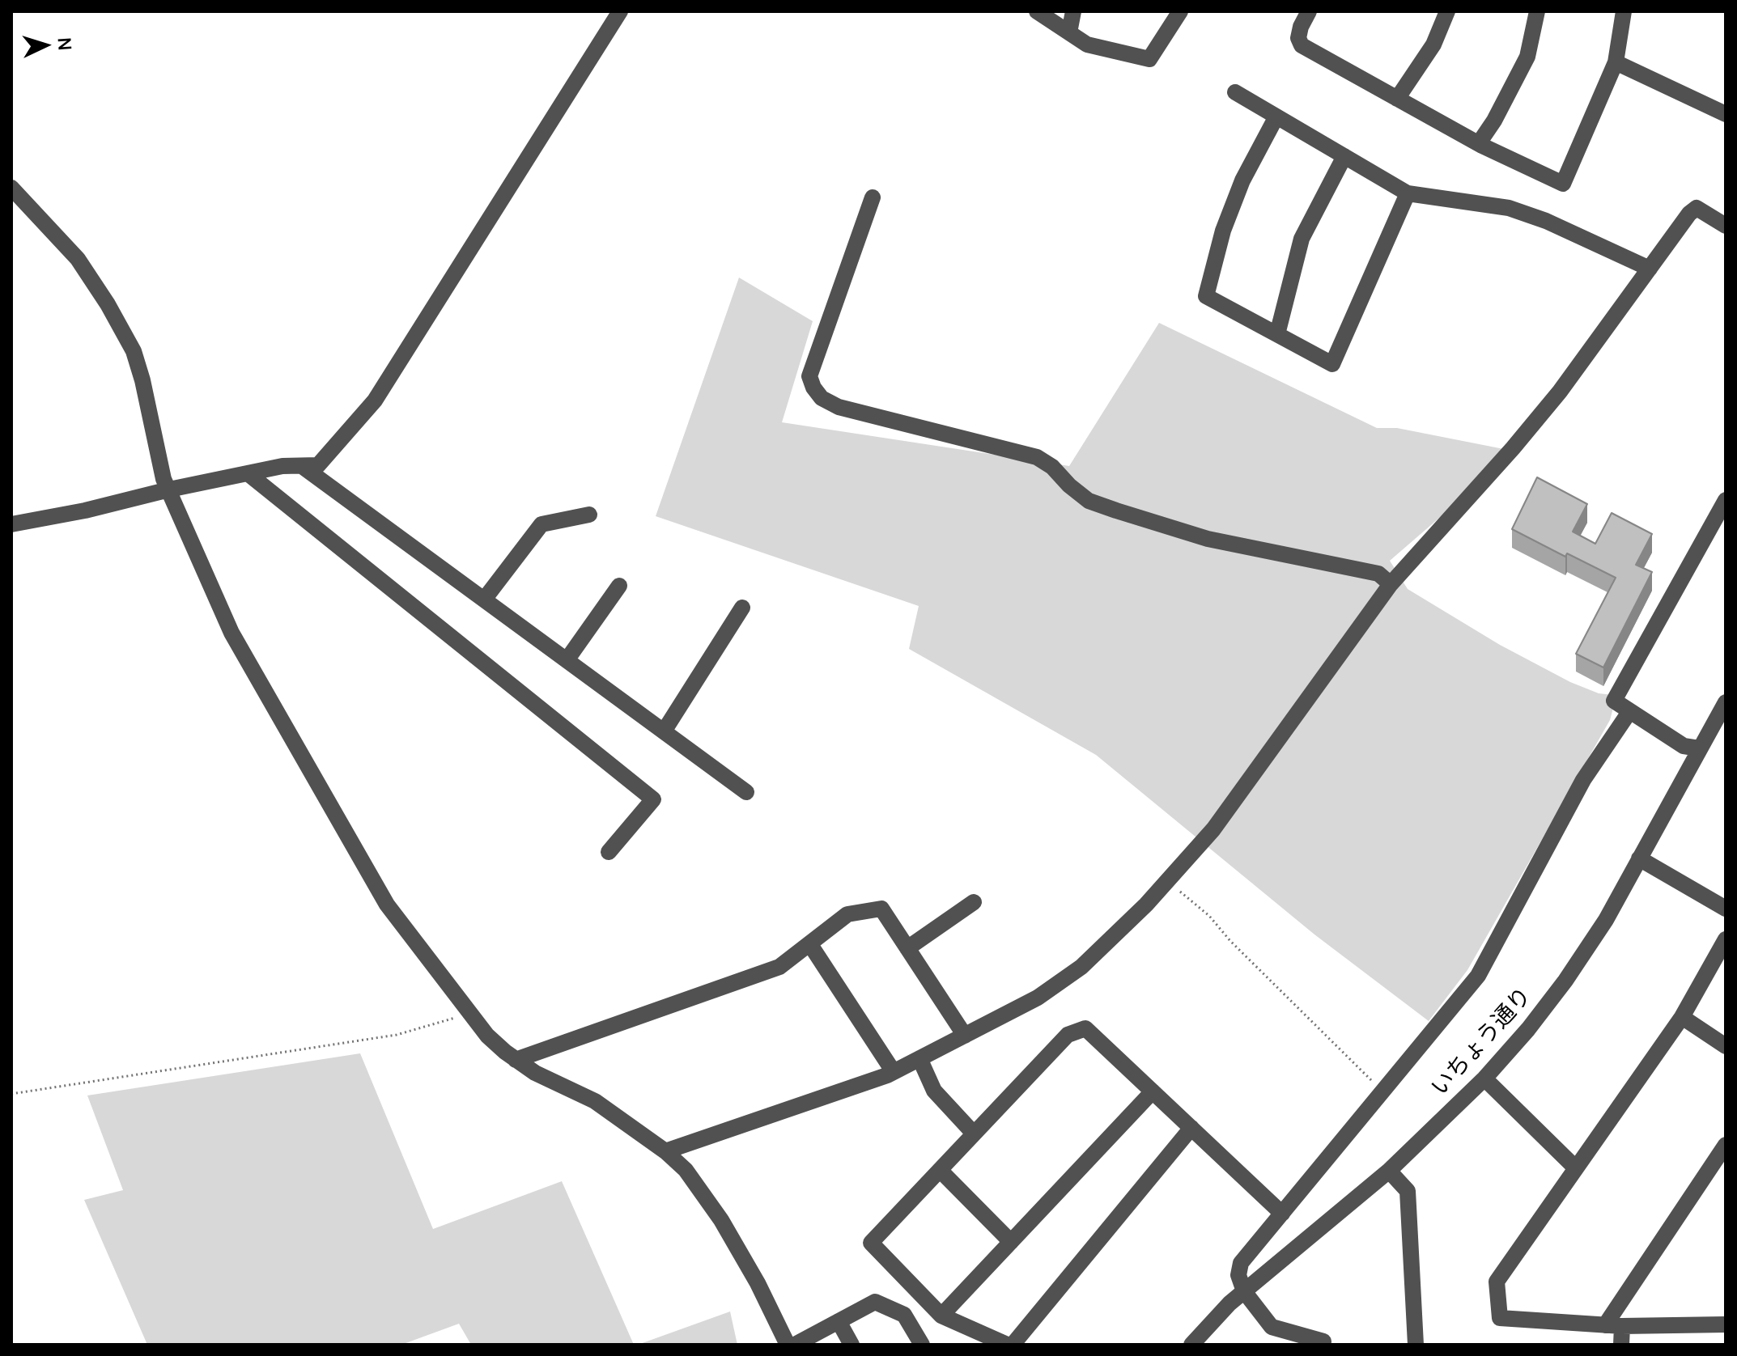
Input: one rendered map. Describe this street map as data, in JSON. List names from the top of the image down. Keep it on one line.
{"streets":{"street":["いちょう通り"]},"north":"right"}
